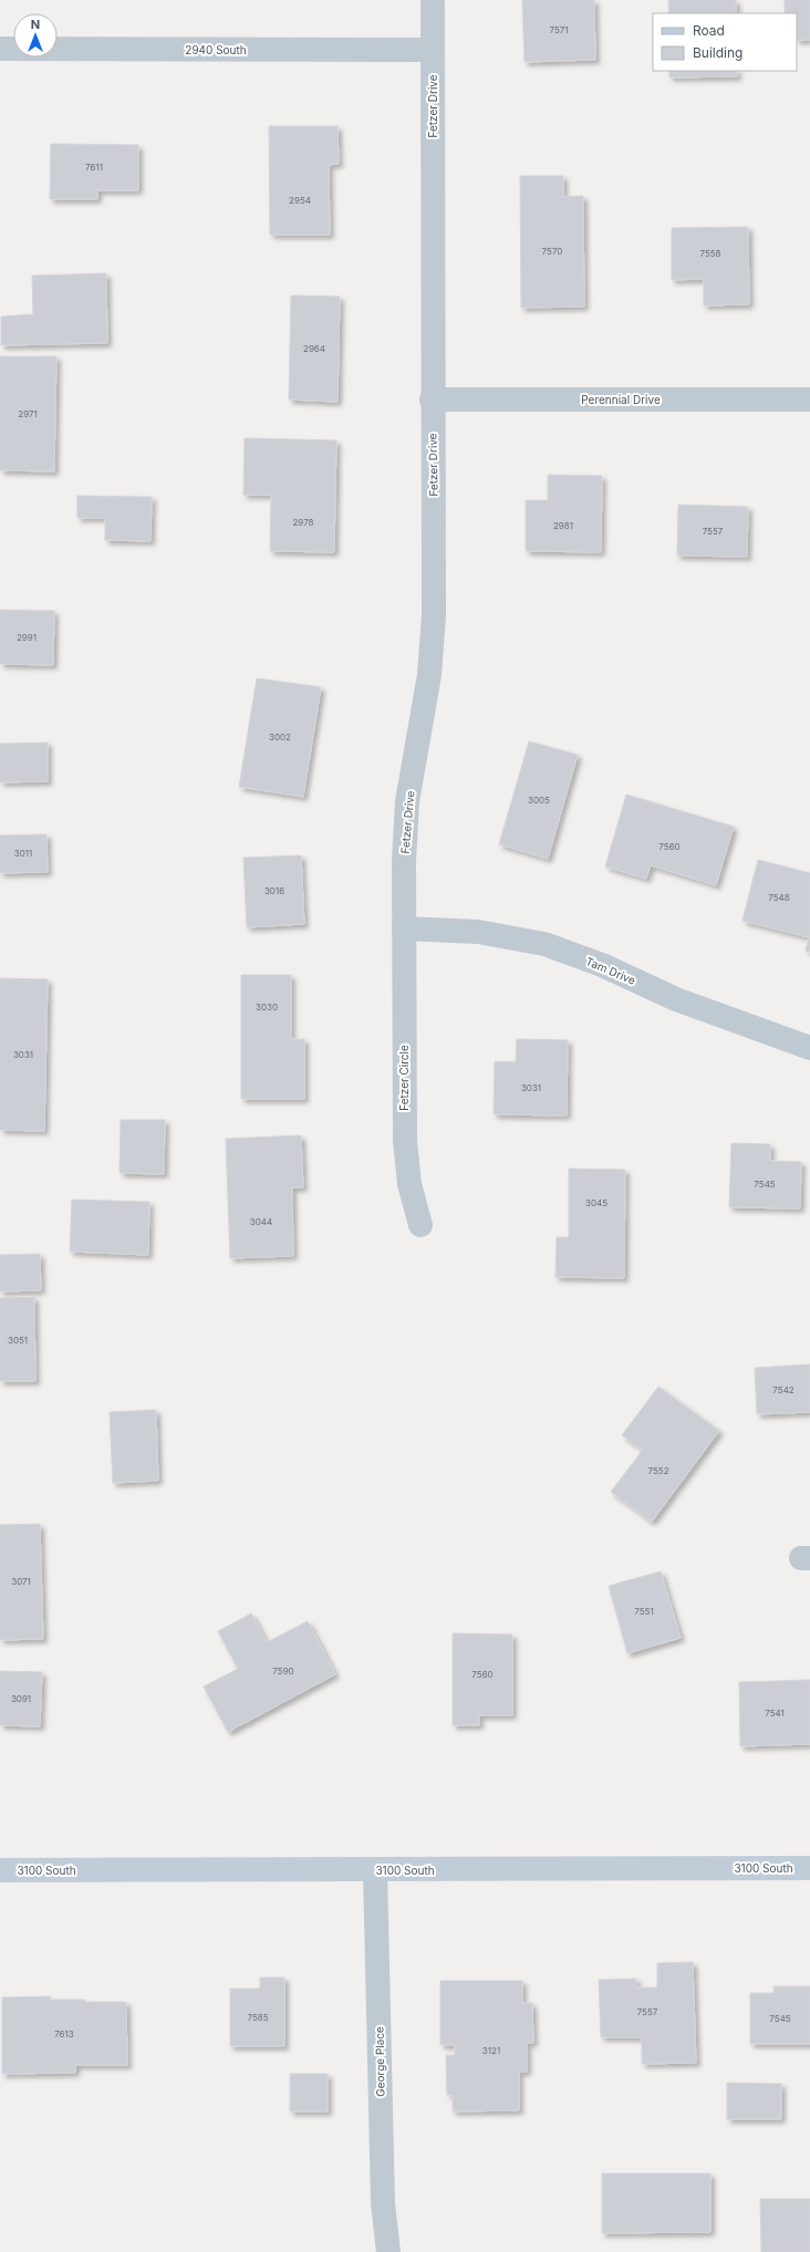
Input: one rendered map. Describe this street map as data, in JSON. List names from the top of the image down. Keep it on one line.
{"streets":{"street":["2940 South","Fetzer Drive","Perennial Drive","Tam Drive","Fetzer Circle","3100 South","George Place"]},"crossings":[["2940 South","Fetzer Drive"],["Fetzer Drive","Perennial Drive"],["Fetzer Drive","Tam Drive"],["Fetzer Drive","Fetzer Circle"],["Tam Drive","Fetzer Circle"],["3100 South","George Place"]],"house_numbers":["7571","7611","2954","7570","7558","2964","2971","2978","2981","7557","2991","3002","3005","7560","3011","3016","7548","3030","3031","3031","7545","3045","3044","3051","7542","7552","3071","7551","7590","7560","3091","7541","7557","7585","7545","7613","3121"],"legend":["Road","Building"],"north":"top"}
